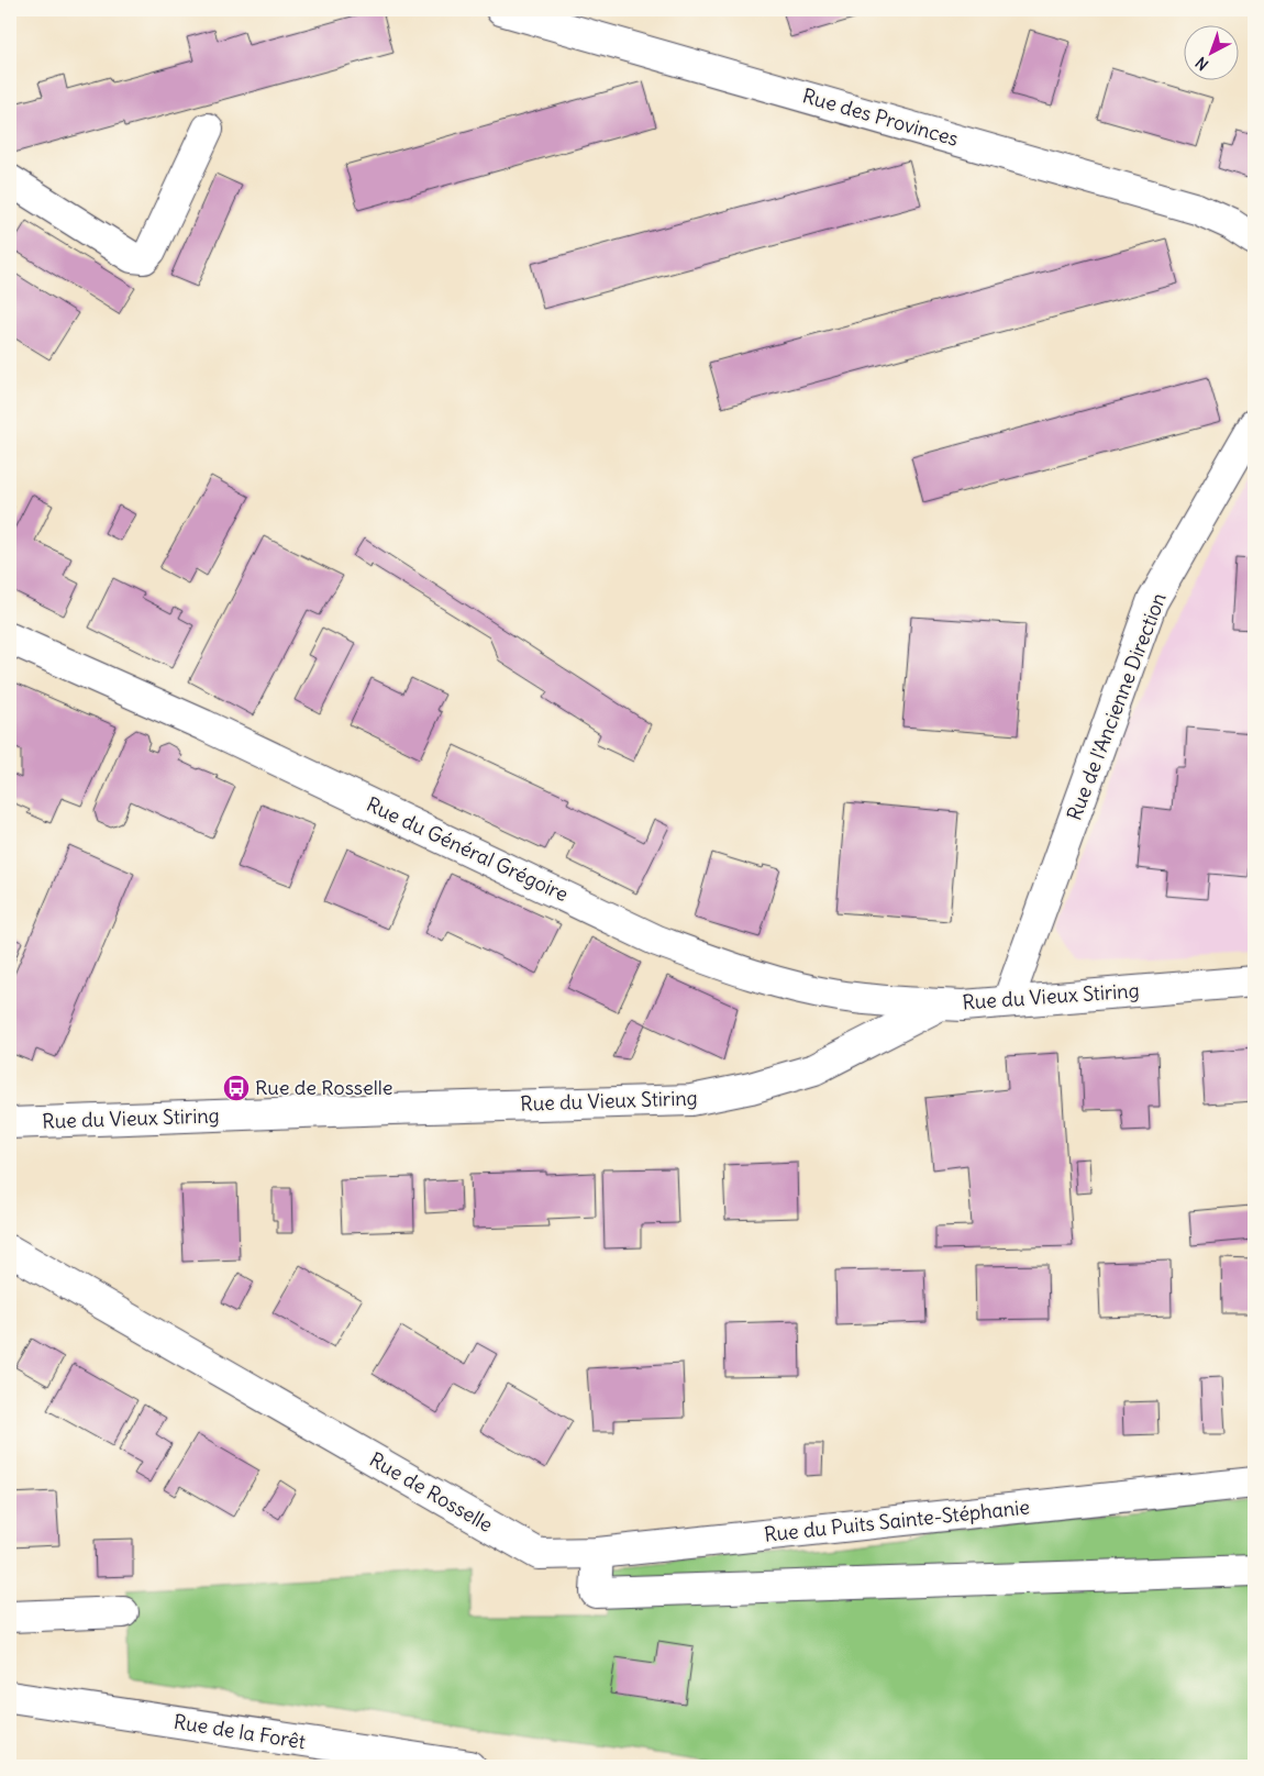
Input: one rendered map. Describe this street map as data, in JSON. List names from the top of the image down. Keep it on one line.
{"streets":{"street":["Rue des Provinces","Rue de l'Ancienne Direction","Rue du Général Grégoire","Rue du Vieux Stiring","Rue de Rosselle","Rue du Puits Sainte-Stéphanie","Rue de la Forêt"]},"crossings":[["Rue de l'Ancienne Direction","Rue du Vieux Stiring"],["Rue du Général Grégoire","Rue du Vieux Stiring"],["Rue de Rosselle","Rue du Puits Sainte-Stéphanie"]],"places":{"bus stop":["Rue de Rosselle"]},"north":"bottom left"}
